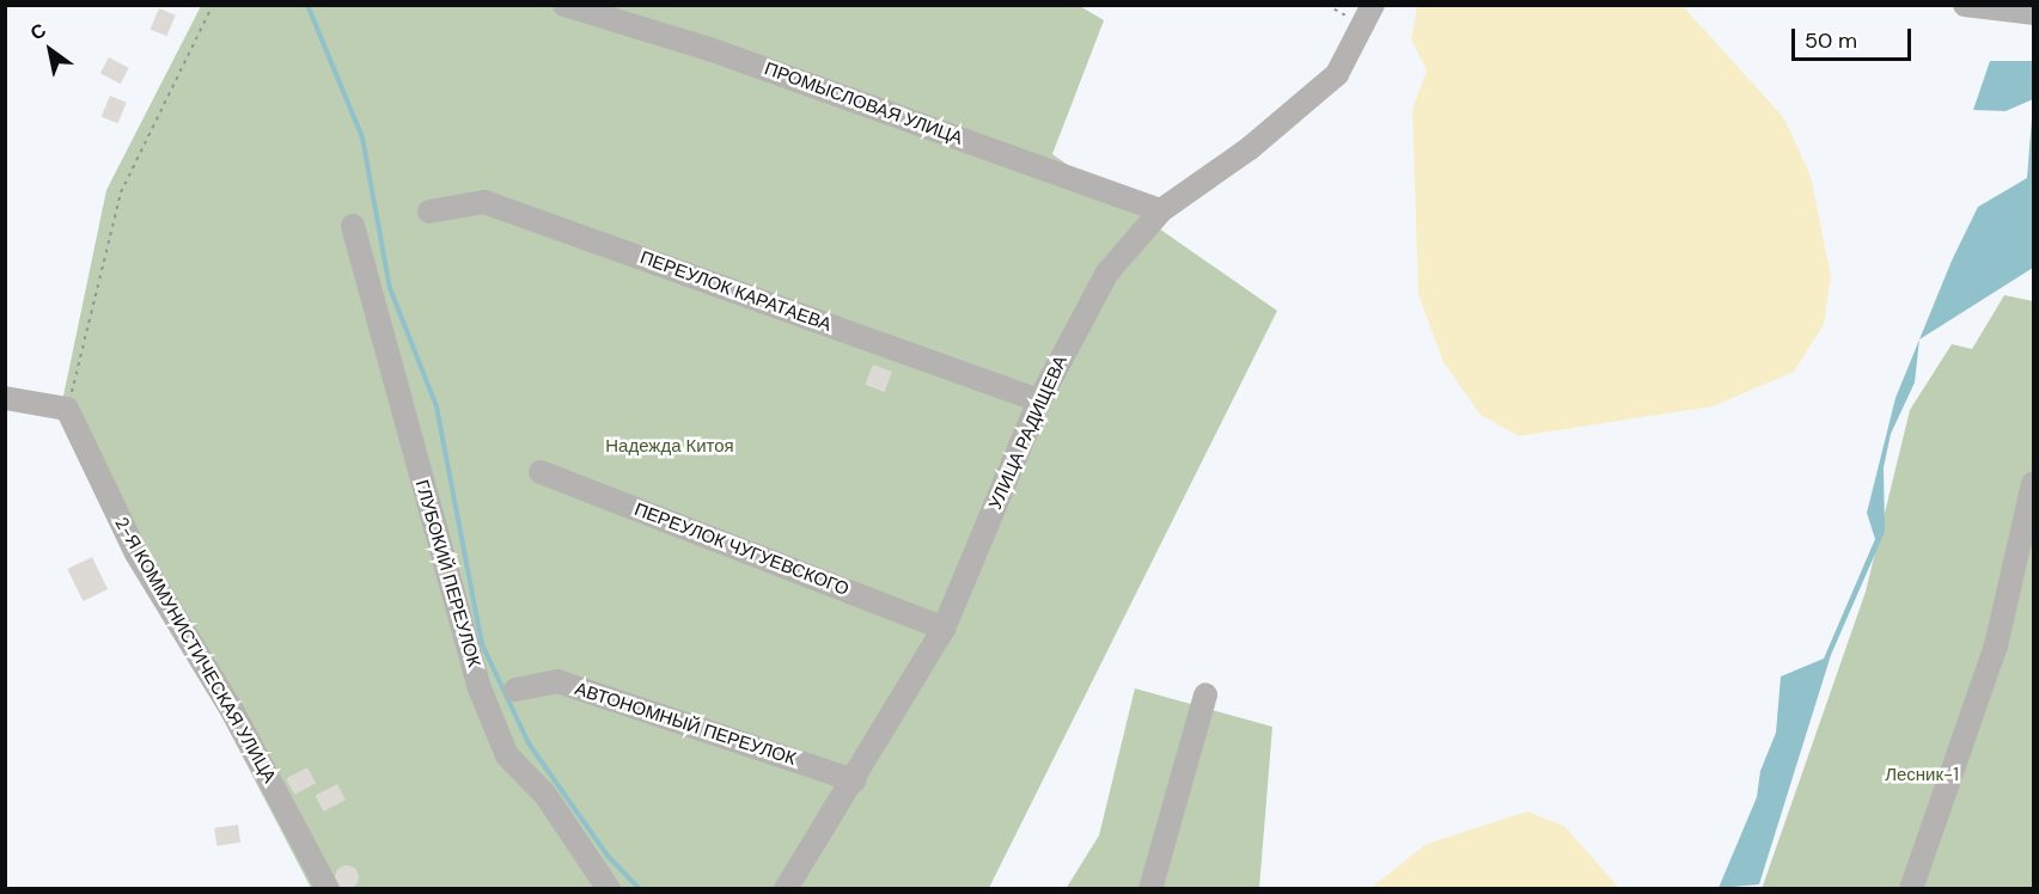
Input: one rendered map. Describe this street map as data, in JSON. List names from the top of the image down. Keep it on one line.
{"streets":{"street":["ПРОМЫСЛОВАЯ УЛИЦА","ПЕРЕУЛОК КАРАТАЕВА","УЛИЦА РАДИЩЕВА","ПЕРЕУЛОК ЧУГУЕВСКОГО","ГЛУБОКИЙ ПЕРЕУЛОК","2-Я КОММУНИСТИЧЕСКАЯ УЛИЦА","АВТОНОМНЫЙ ПЕРЕУЛОК"]},"crossings":[["ПРОМЫСЛОВАЯ УЛИЦА","УЛИЦА РАДИЩЕВА"],["ПЕРЕУЛОК КАРАТАЕВА","УЛИЦА РАДИЩЕВА"],["УЛИЦА РАДИЩЕВА","ПЕРЕУЛОК ЧУГУЕВСКОГО"],["УЛИЦА РАДИЩЕВА","АВТОНОМНЫЙ ПЕРЕУЛОК"]],"parks":["Надежда Китоя","Лесник-1"],"scale_bar":"50 m","north":"top left"}
